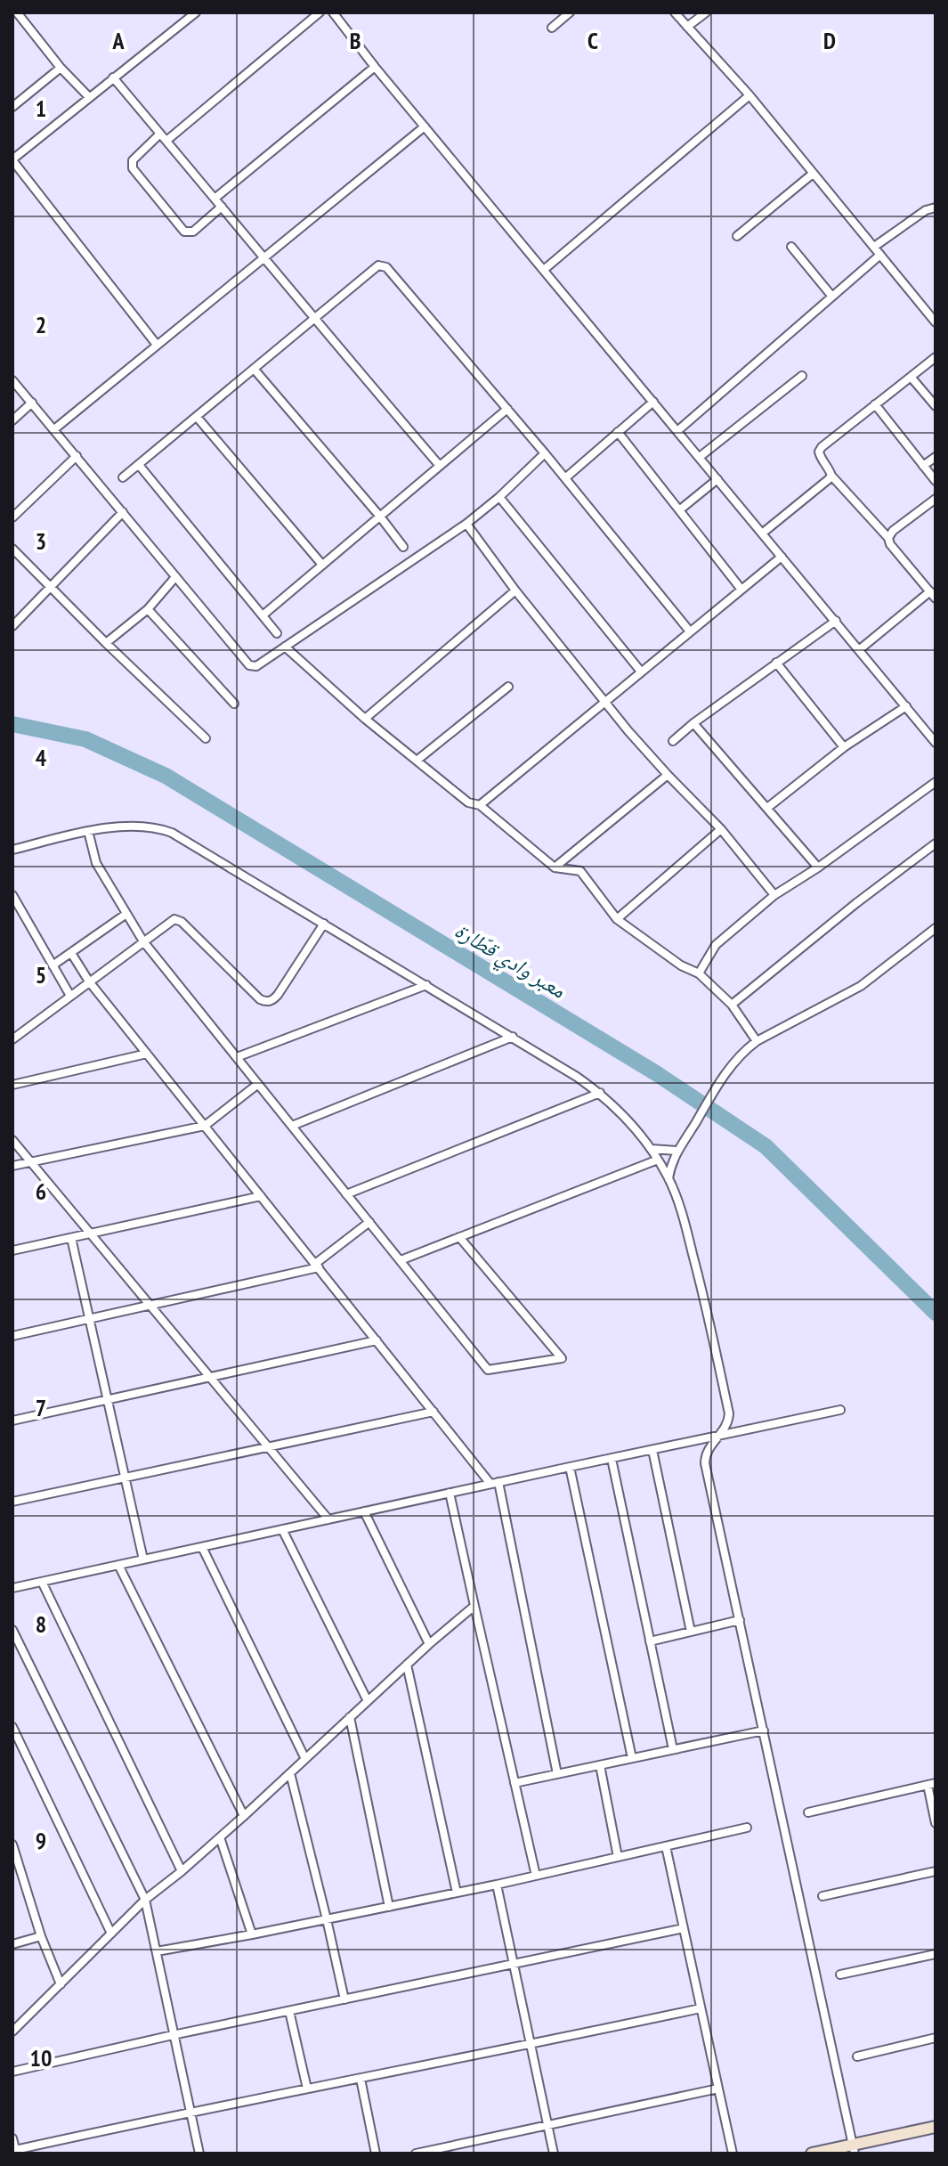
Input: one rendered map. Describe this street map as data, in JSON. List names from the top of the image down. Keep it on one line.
{"water":["معبر وادي قطّارة"],"grid":{"columns":["A","B","C","D"],"rows":["1","2","3","4","5","6","7","8","9","10"]}}
